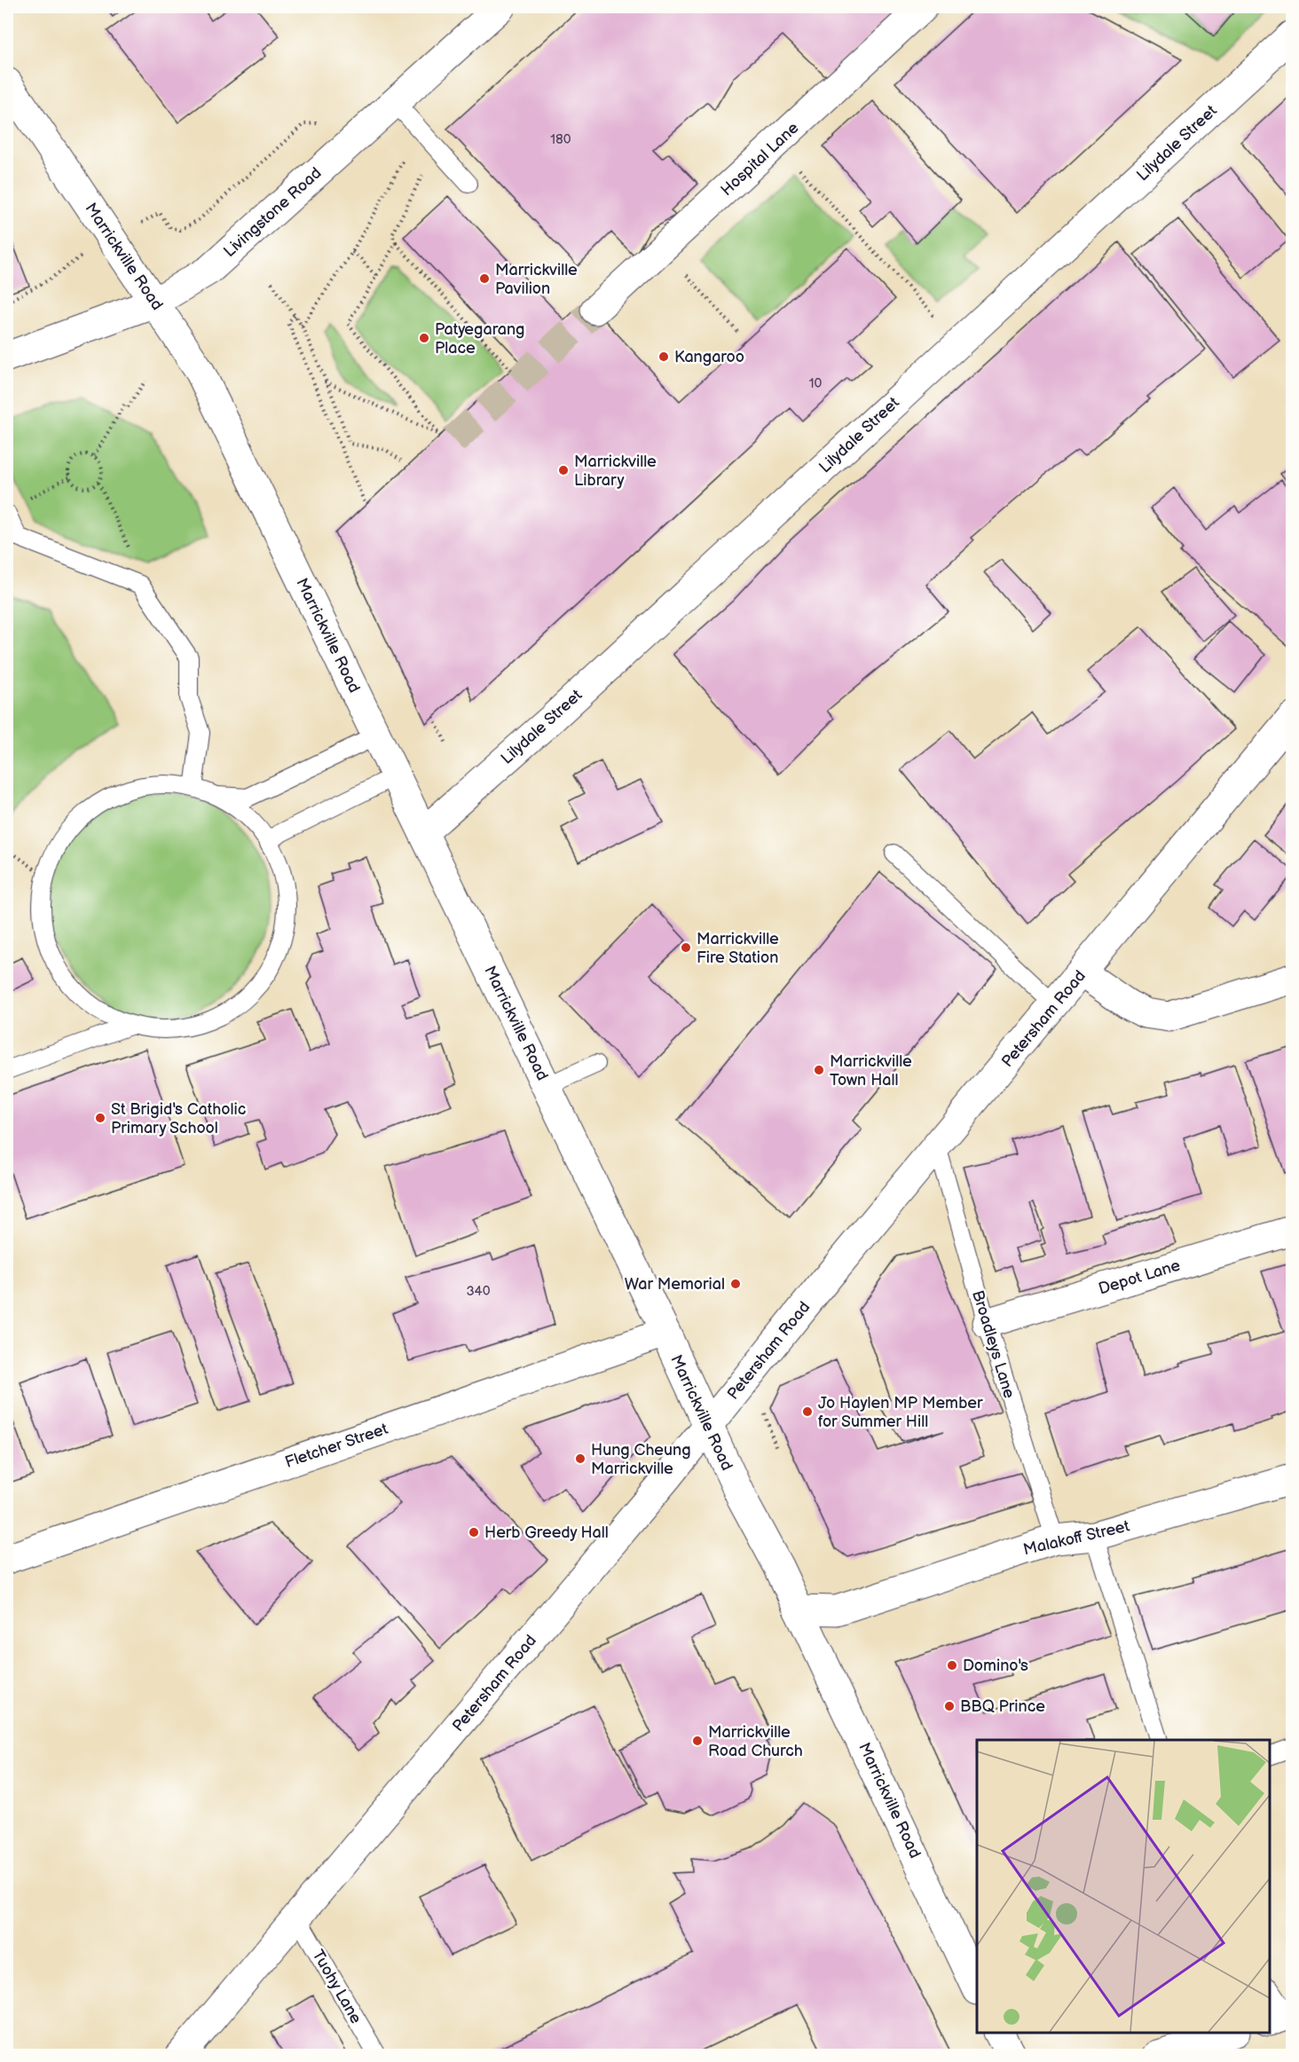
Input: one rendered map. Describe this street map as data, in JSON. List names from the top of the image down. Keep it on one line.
{"streets":{"street":["Lilydale Street","Hospital Lane","Livingstone Road","Marrickville Road","Petersham Road","Depot Lane","Fletcher Street","Malakoff Street"],"lane":["Broadleys Lane","Tuohy Lane"]},"crossings":[["Lilydale Street","Marrickville Road"],["Livingstone Road","Marrickville Road"],["Marrickville Road","Petersham Road"],["Marrickville Road","Fletcher Street"],["Marrickville Road","Malakoff Street"],["Petersham Road","Broadleys Lane"],["Petersham Road","Tuohy Lane"],["Depot Lane","Broadleys Lane"],["Broadleys Lane","Malakoff Street"]],"places":["Marrickville Pavilion","Patyegarang Place","Kangaroo","Marrickville Library","Marrickville Fire Station","Marrickville Town Hall","St Brigid's Catholic Primary School","War Memorial","Jo Haylen MP Member for Summer Hill","Hung Cheung Marrickville","Herb Greedy Hall","Domino's","BBQ Prince","Marrickville Road Church"],"house_numbers":["180","10","340"]}
